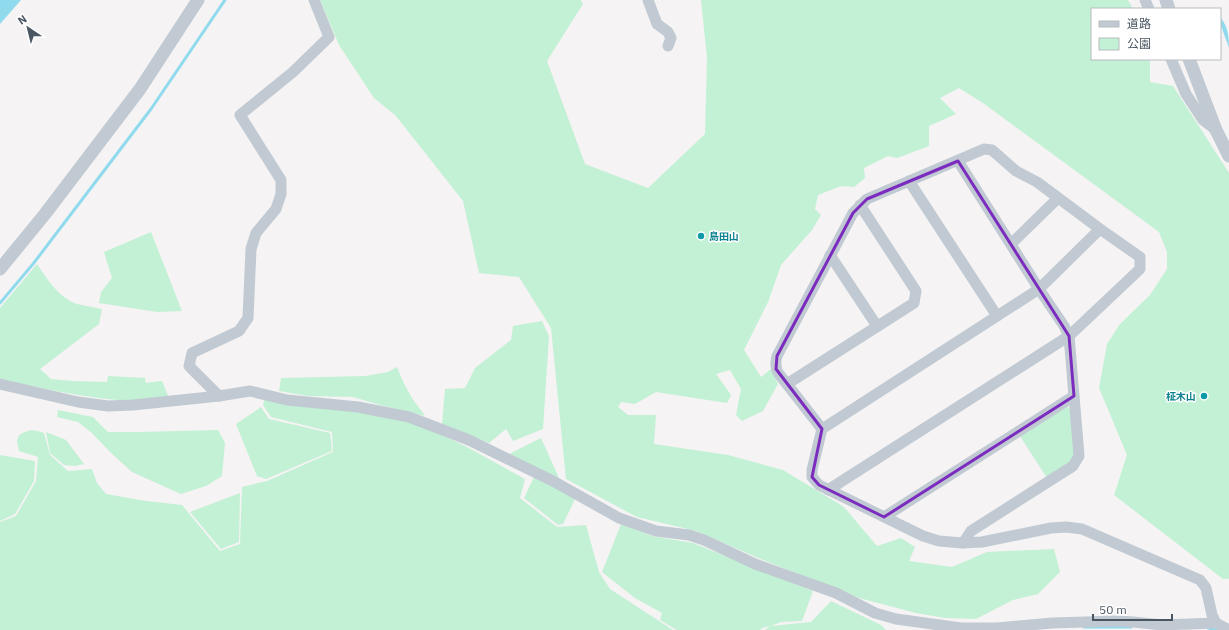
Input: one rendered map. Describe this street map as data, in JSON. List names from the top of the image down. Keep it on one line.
{"places":["島田山","柾木山"],"legend":["道路","公園"],"scale_bar":"50 m","north":"top left"}
